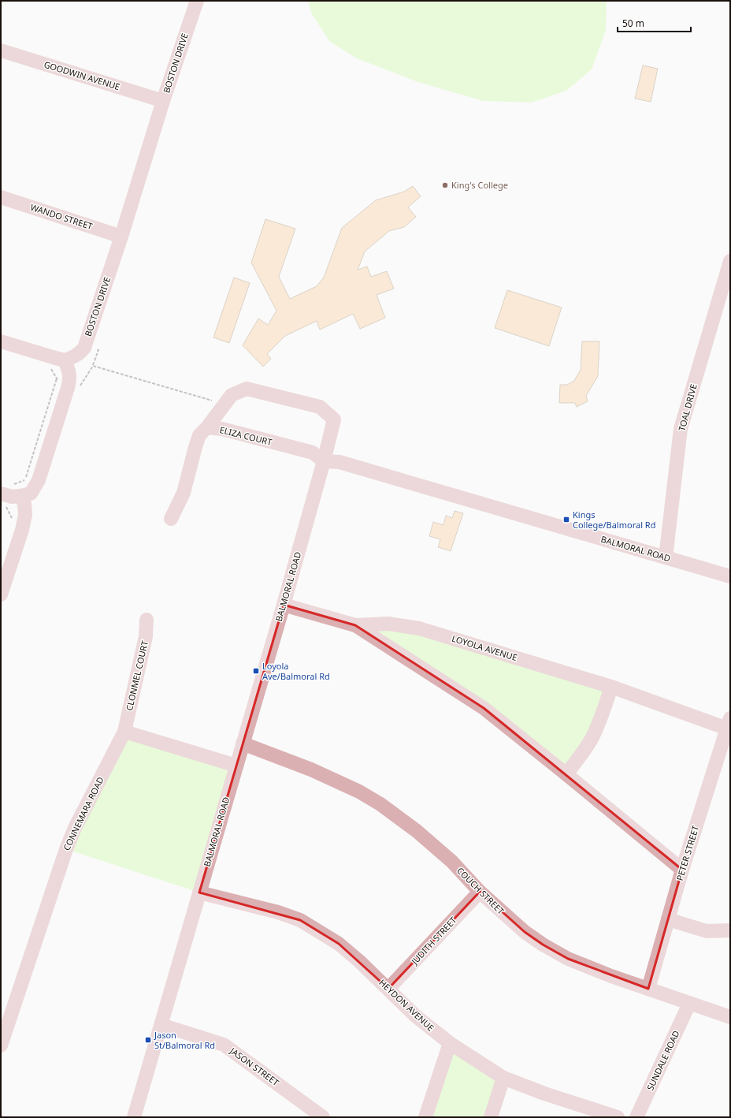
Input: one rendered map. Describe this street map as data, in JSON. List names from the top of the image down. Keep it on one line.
{"streets":{"street":["BOSTON DRIVE","GOODWIN AVENUE","WANDO STREET","TOAL DRIVE","ELIZA COURT","BALMORAL ROAD","LOYOLA AVENUE","CLONMEL COURT","CONNEMARA ROAD","PETER STREET","COUCH STREET","JUDITH STREET","HEYDON AVENUE","SUNDALE ROAD","JASON STREET"]},"crossings":[["BOSTON DRIVE","GOODWIN AVENUE"],["BOSTON DRIVE","WANDO STREET"],["TOAL DRIVE","BALMORAL ROAD"],["ELIZA COURT","BALMORAL ROAD"],["BALMORAL ROAD","LOYOLA AVENUE"],["BALMORAL ROAD","COUCH STREET"],["BALMORAL ROAD","HEYDON AVENUE"],["BALMORAL ROAD","JASON STREET"],["LOYOLA AVENUE","PETER STREET"],["CLONMEL COURT","CONNEMARA ROAD"],["PETER STREET","COUCH STREET"],["COUCH STREET","JUDITH STREET"],["COUCH STREET","SUNDALE ROAD"],["JUDITH STREET","HEYDON AVENUE"]],"places":{"other":["King's College"],"transit":["Kings College/Balmoral Rd","Loyola Ave/Balmoral Rd","Jason St/Balmoral Rd"]},"scale_bar":"50 m"}
